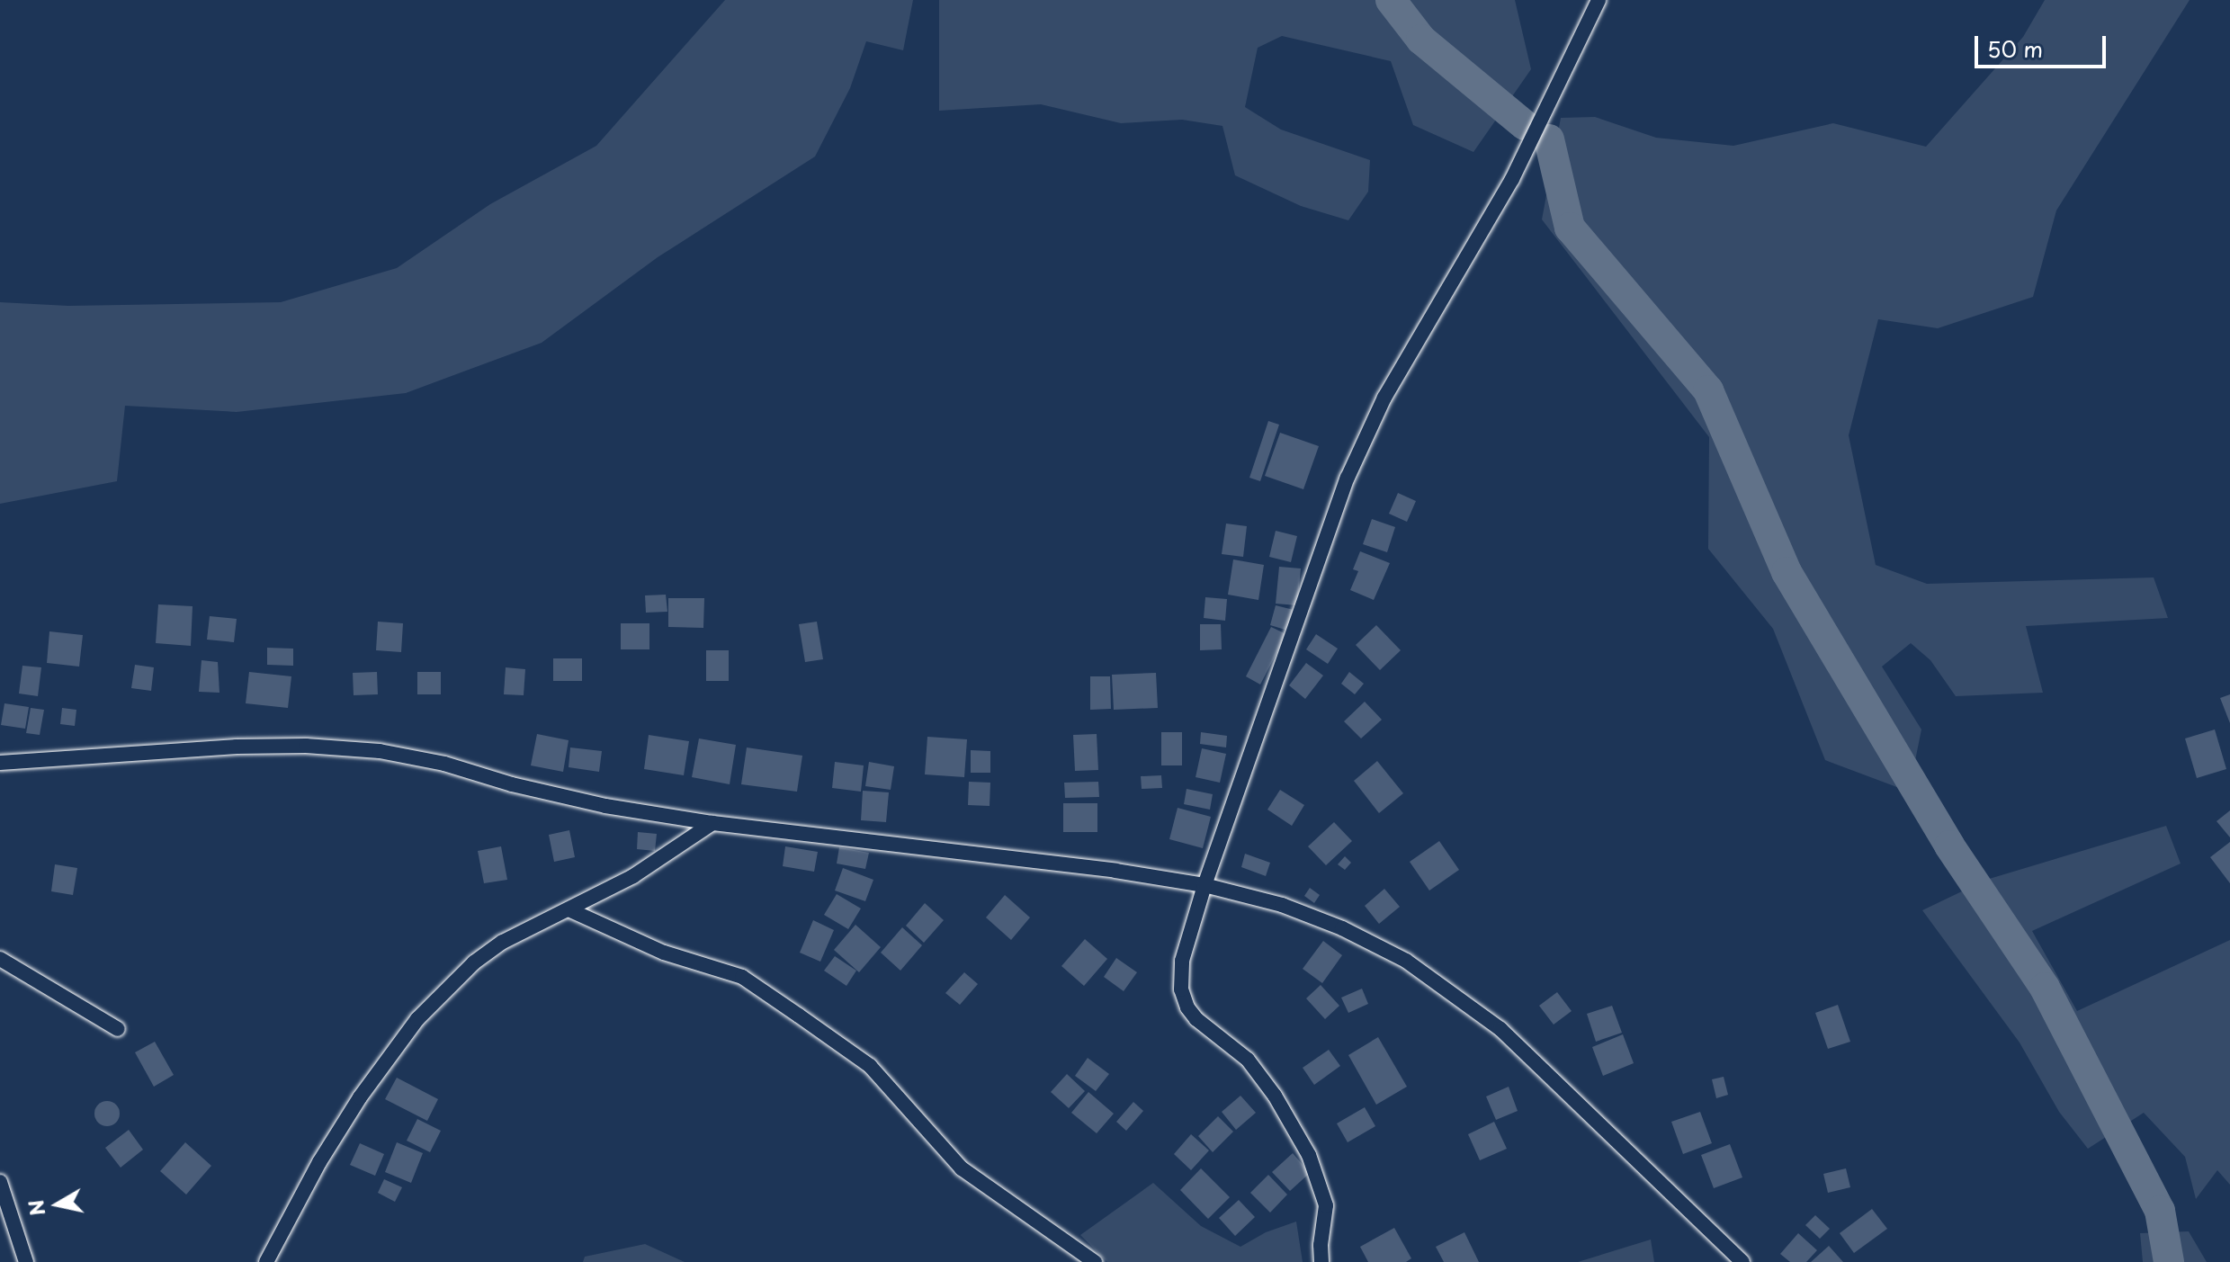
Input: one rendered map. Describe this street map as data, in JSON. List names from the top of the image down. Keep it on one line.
{"scale_bar":"50 m","north":"left"}
